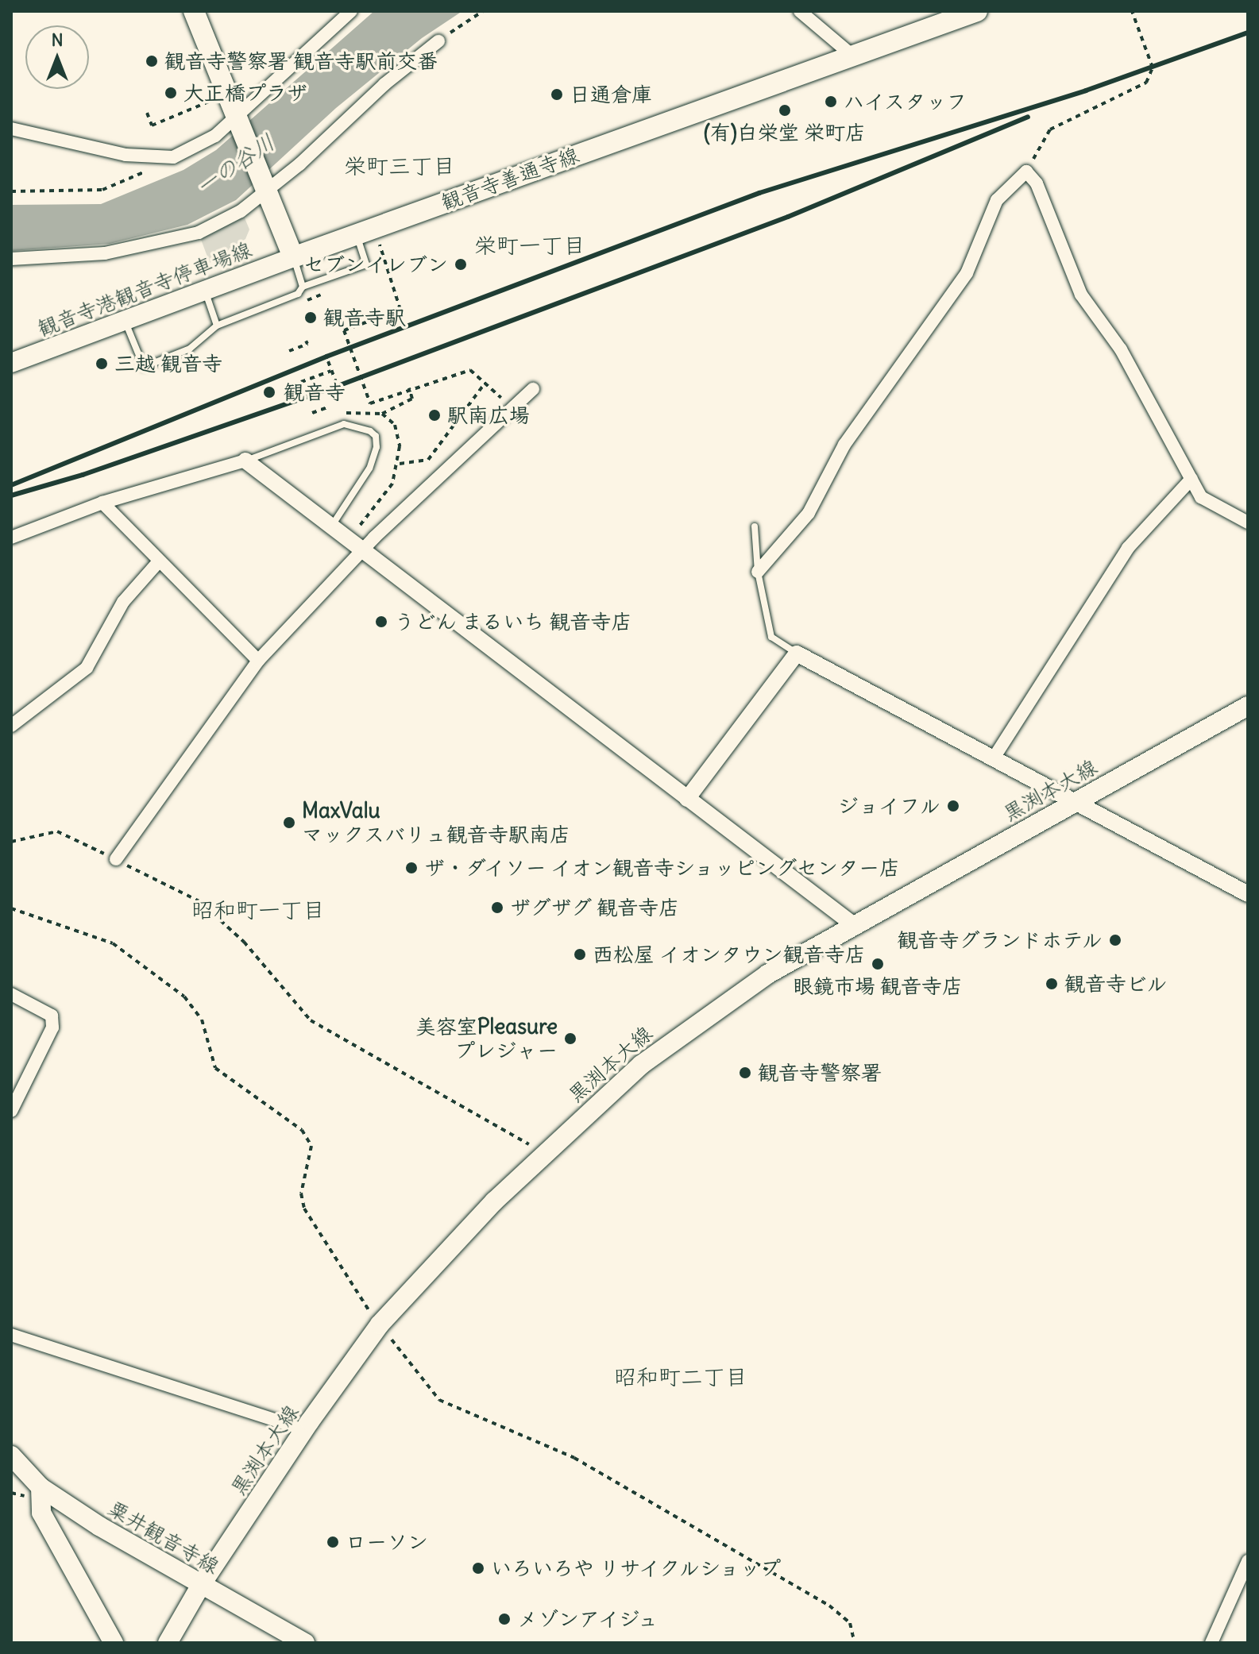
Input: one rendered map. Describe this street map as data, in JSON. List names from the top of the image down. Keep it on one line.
{"streets":{"main road":["観音寺善通寺線","観音寺港観音寺停車場線","黒渕本大線","粟井観音寺線"]},"crossings":[["観音寺善通寺線","観音寺港観音寺停車場線"],["黒渕本大線","粟井観音寺線"]],"districts":["栄町三丁目","栄町一丁目","昭和町一丁目","昭和町二丁目"],"water":["一の谷川"],"places":["観音寺警察署 観音寺駅前交番","大正橋プラザ","日通倉庫","ハイスタッフ","(有)白栄堂 栄町店","セブンイレブン","観音寺駅","三越 観音寺","観音寺","駅南広場","うどん まるいち 観音寺店","ジョイフル","MaxValu マックスバリュ観音寺駅南店","ザ・ダイソー イオン観音寺ショッピングセンター店","ザグザグ 観音寺店","観音寺グランドホテル","西松屋 イオンタウン観音寺店","眼鏡市場 観音寺店","観音寺ビル","美容室Pleasure プレジャー","観音寺警察署","ローソン","いろいろや リサイクルショップ","メゾンアイジュ"],"north":"top"}
